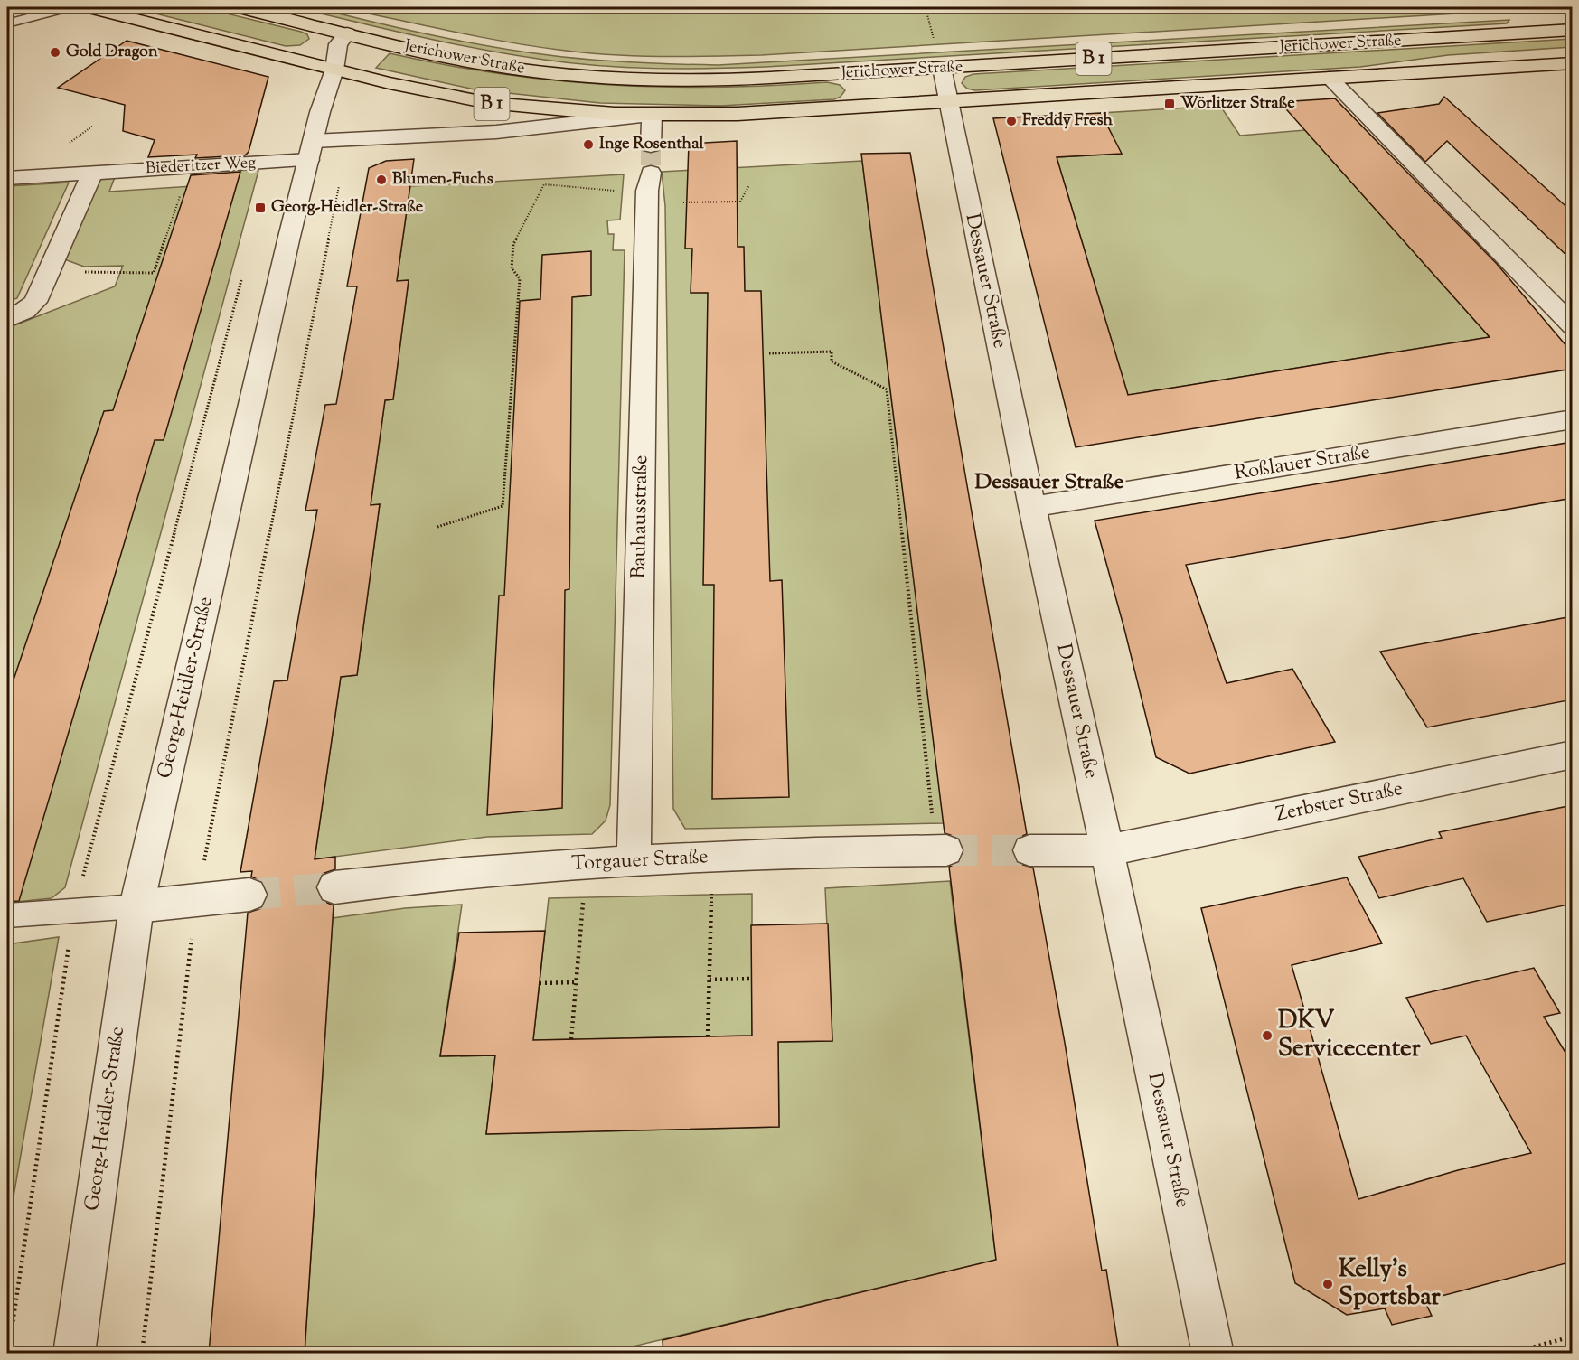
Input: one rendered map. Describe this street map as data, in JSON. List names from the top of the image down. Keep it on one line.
{"streets":{"main road":["Jerichower Straße","B 1"],"street":["Biederitzer Weg","Dessauer Straße","Roßlauer Straße","Bauhausstraße","Georg-Heidler-Straße","Zerbster Straße","Torgauer Straße"]},"crossings":[["Jerichower Straße","Biederitzer Weg"],["Jerichower Straße","Dessauer Straße"],["Jerichower Straße","Georg-Heidler-Straße"],["Biederitzer Weg","Georg-Heidler-Straße"],["Dessauer Straße","Roßlauer Straße"],["Dessauer Straße","Zerbster Straße"],["Bauhausstraße","Torgauer Straße"]],"districts":["Dessauer Straße"],"places":{"other":["Gold Dragon","Freddy Fresh","Inge Rosenthal","Blumen-Fuchs","DKV Servicecenter","Kelly's Sportsbar"],"transit":["Wörlitzer Straße","Georg-Heidler-Straße"]}}
